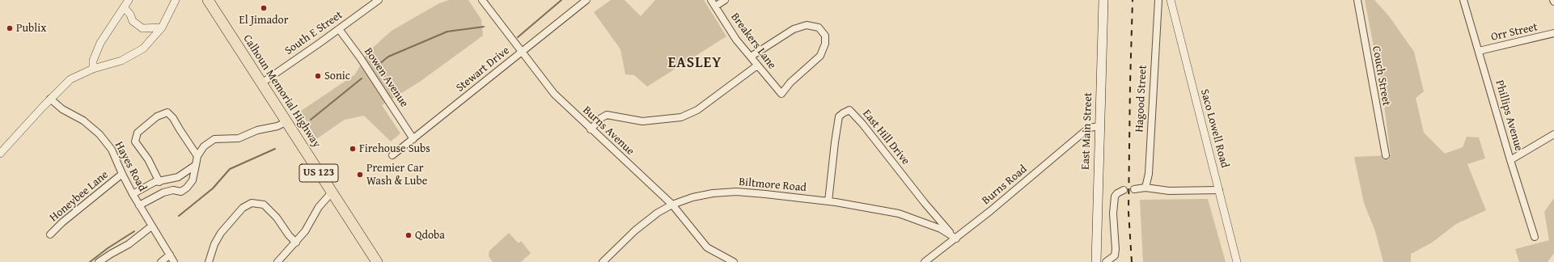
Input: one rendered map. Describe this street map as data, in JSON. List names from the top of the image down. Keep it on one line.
{"streets":{"highway":["Calhoun Memorial Highway","US 123"],"main road":["East Main Street"],"street":["Orr Street","South E Street","Breakers Lane","Stewart Drive","Couch Street","Bowen Avenue","Hagood Street","Phillips Avenue","Saco Lowell Road","Burns Avenue","East Hill Drive","Hayes Road","Biltmore Road","Burns Road","Honeybee Lane"]},"crossings":[["Orr Street","Phillips Avenue"],["South E Street","Bowen Avenue"],["South E Street","Calhoun Memorial Highway"],["Stewart Drive","Bowen Avenue"],["Stewart Drive","Burns Avenue"],["Burns Avenue","Biltmore Road"],["East Main Street","Burns Road"],["East Hill Drive","Biltmore Road"],["East Hill Drive","Burns Road"],["Hayes Road","Honeybee Lane"],["Biltmore Road","Burns Road"]],"districts":["EASLEY"],"places":["El Jimador","Publix","Sonic","Firehouse Subs","Premier Car Wash & Lube","Qdoba"]}
